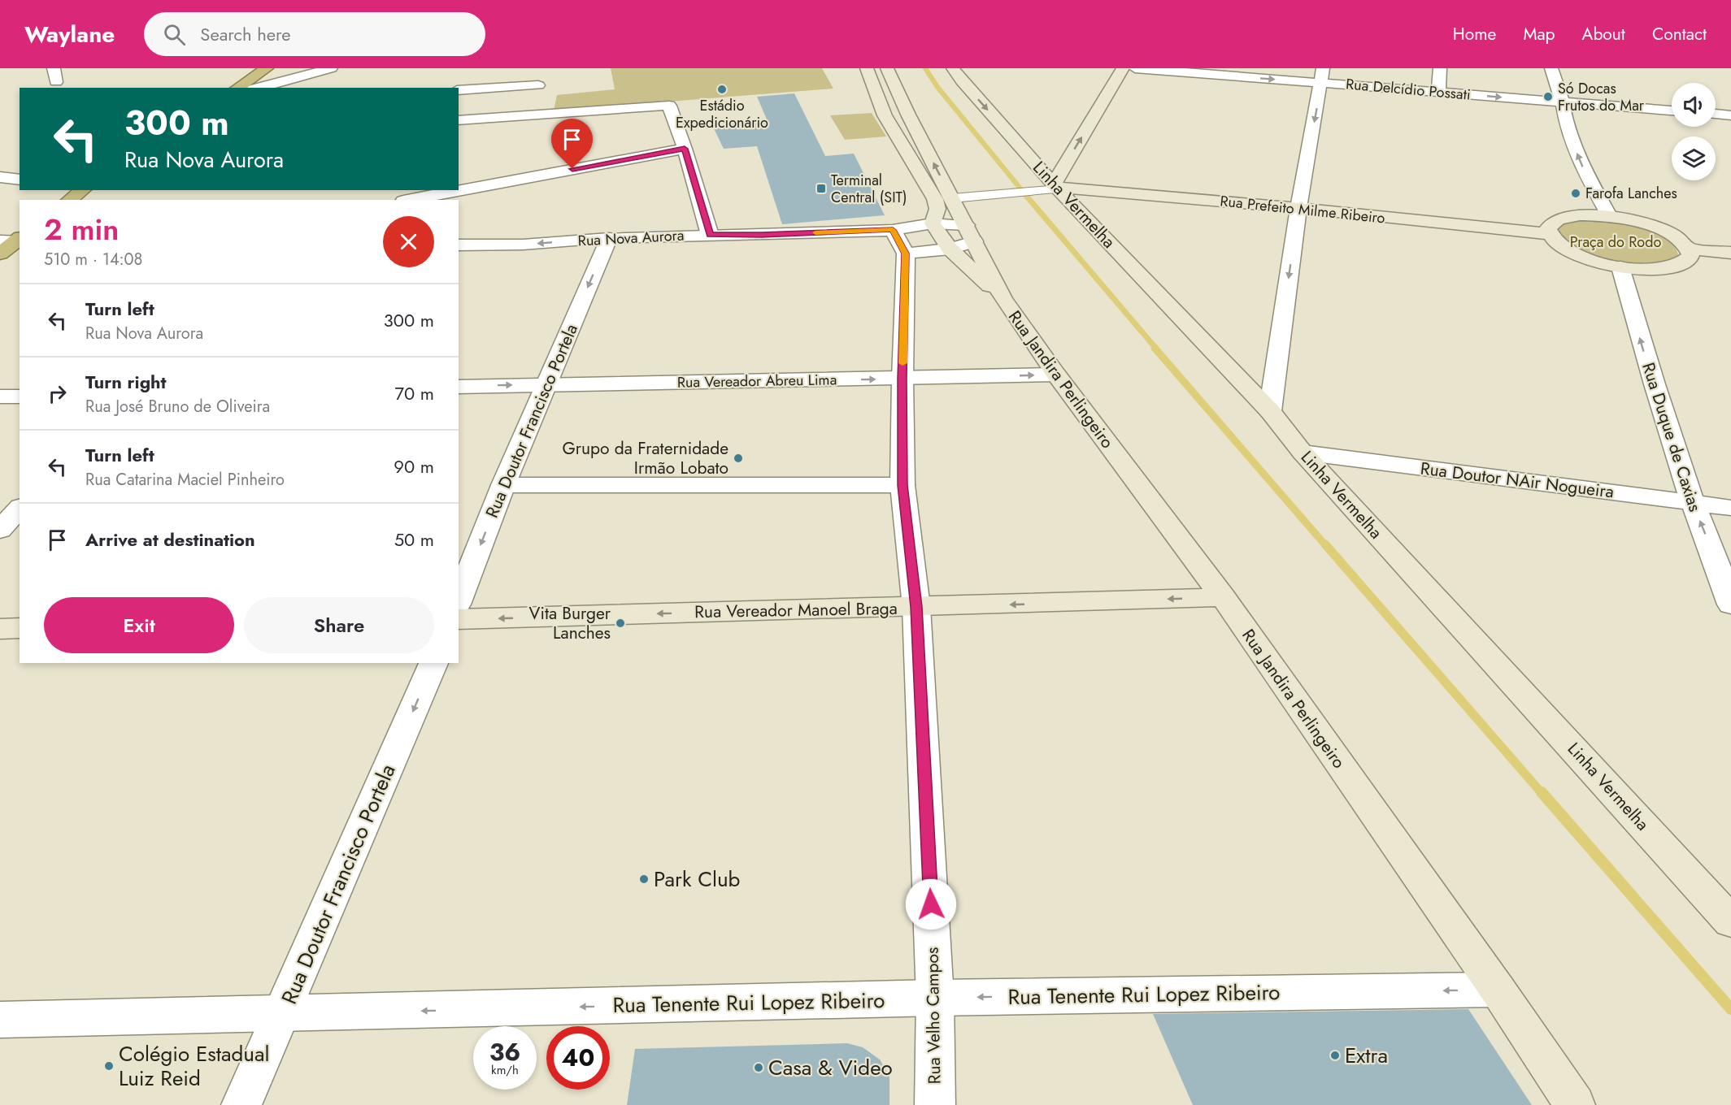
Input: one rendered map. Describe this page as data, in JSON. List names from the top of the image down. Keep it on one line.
{"streets":{"main road":["Linha Vermelha","Rua Prefeito Milme Ribeiro","Rua Jandira Perlingeiro","Rua Vereador Manoel Braga"],"street":["Rua Delcídio Possati","Rua Nova Aurora","Rua Vereador Abreu Lima","Rua Doutor Francisco Portela","Rua Duque de Caxias","Rua Doutor NAir Nogueira","Rua Tenente Rui Lopez Ribeiro","Rua Velho Campos"]},"crossings":[["Linha Vermelha","Rua Prefeito Milme Ribeiro"],["Linha Vermelha","Rua Doutor NAir Nogueira"],["Rua Nova Aurora","Rua Doutor Francisco Portela"],["Rua Nova Aurora","Rua Velho Campos"],["Rua Jandira Perlingeiro","Rua Vereador Abreu Lima"],["Rua Jandira Perlingeiro","Rua Vereador Manoel Braga"],["Rua Jandira Perlingeiro","Rua Tenente Rui Lopez Ribeiro"],["Rua Vereador Abreu Lima","Rua Doutor Francisco Portela"],["Rua Vereador Abreu Lima","Rua Velho Campos"],["Rua Doutor Francisco Portela","Rua Tenente Rui Lopez Ribeiro"],["Rua Duque de Caxias","Rua Doutor NAir Nogueira"],["Rua Vereador Manoel Braga","Rua Velho Campos"],["Rua Tenente Rui Lopez Ribeiro","Rua Velho Campos"]],"one_way":["Rua Delcídio Possati","Rua Doutor Francisco Portela","Rua Duque de Caxias","Rua Vereador Manoel Braga","Rua Tenente Rui Lopez Ribeiro"],"parks":["Praça do Rodo"],"places":{"other":["Estádio Expedicionário","Só Docas Frutos do Mar","Farofa Lanches","Grupo da Fraternidade Irmão Lobato","Vita Burger Lanches","Park Club","Extra","Colégio Estadual Luiz Reid","Casa & Video"],"transit":["Terminal Central (SIT)"]},"page":{"header":"Waylane","search":"Search here","nav":["Home","Map","About","Contact"],"turn":["300 m","Rua Nova Aurora"],"heading":["2 min","510 m · 14:08"],"list":[{"name":"Turn left","note":"Rua Nova Aurora","value":"300 m"},{"name":"Turn right","note":"Rua José Bruno de Oliveira","value":"70 m"},{"name":"Turn left","note":"Rua Catarina Maciel Pinheiro","value":"90 m"},{"name":"Arrive at destination","value":"50 m"}],"buttons":["Exit","Share"],"speed":"36 km/h","limit":"40"}}
